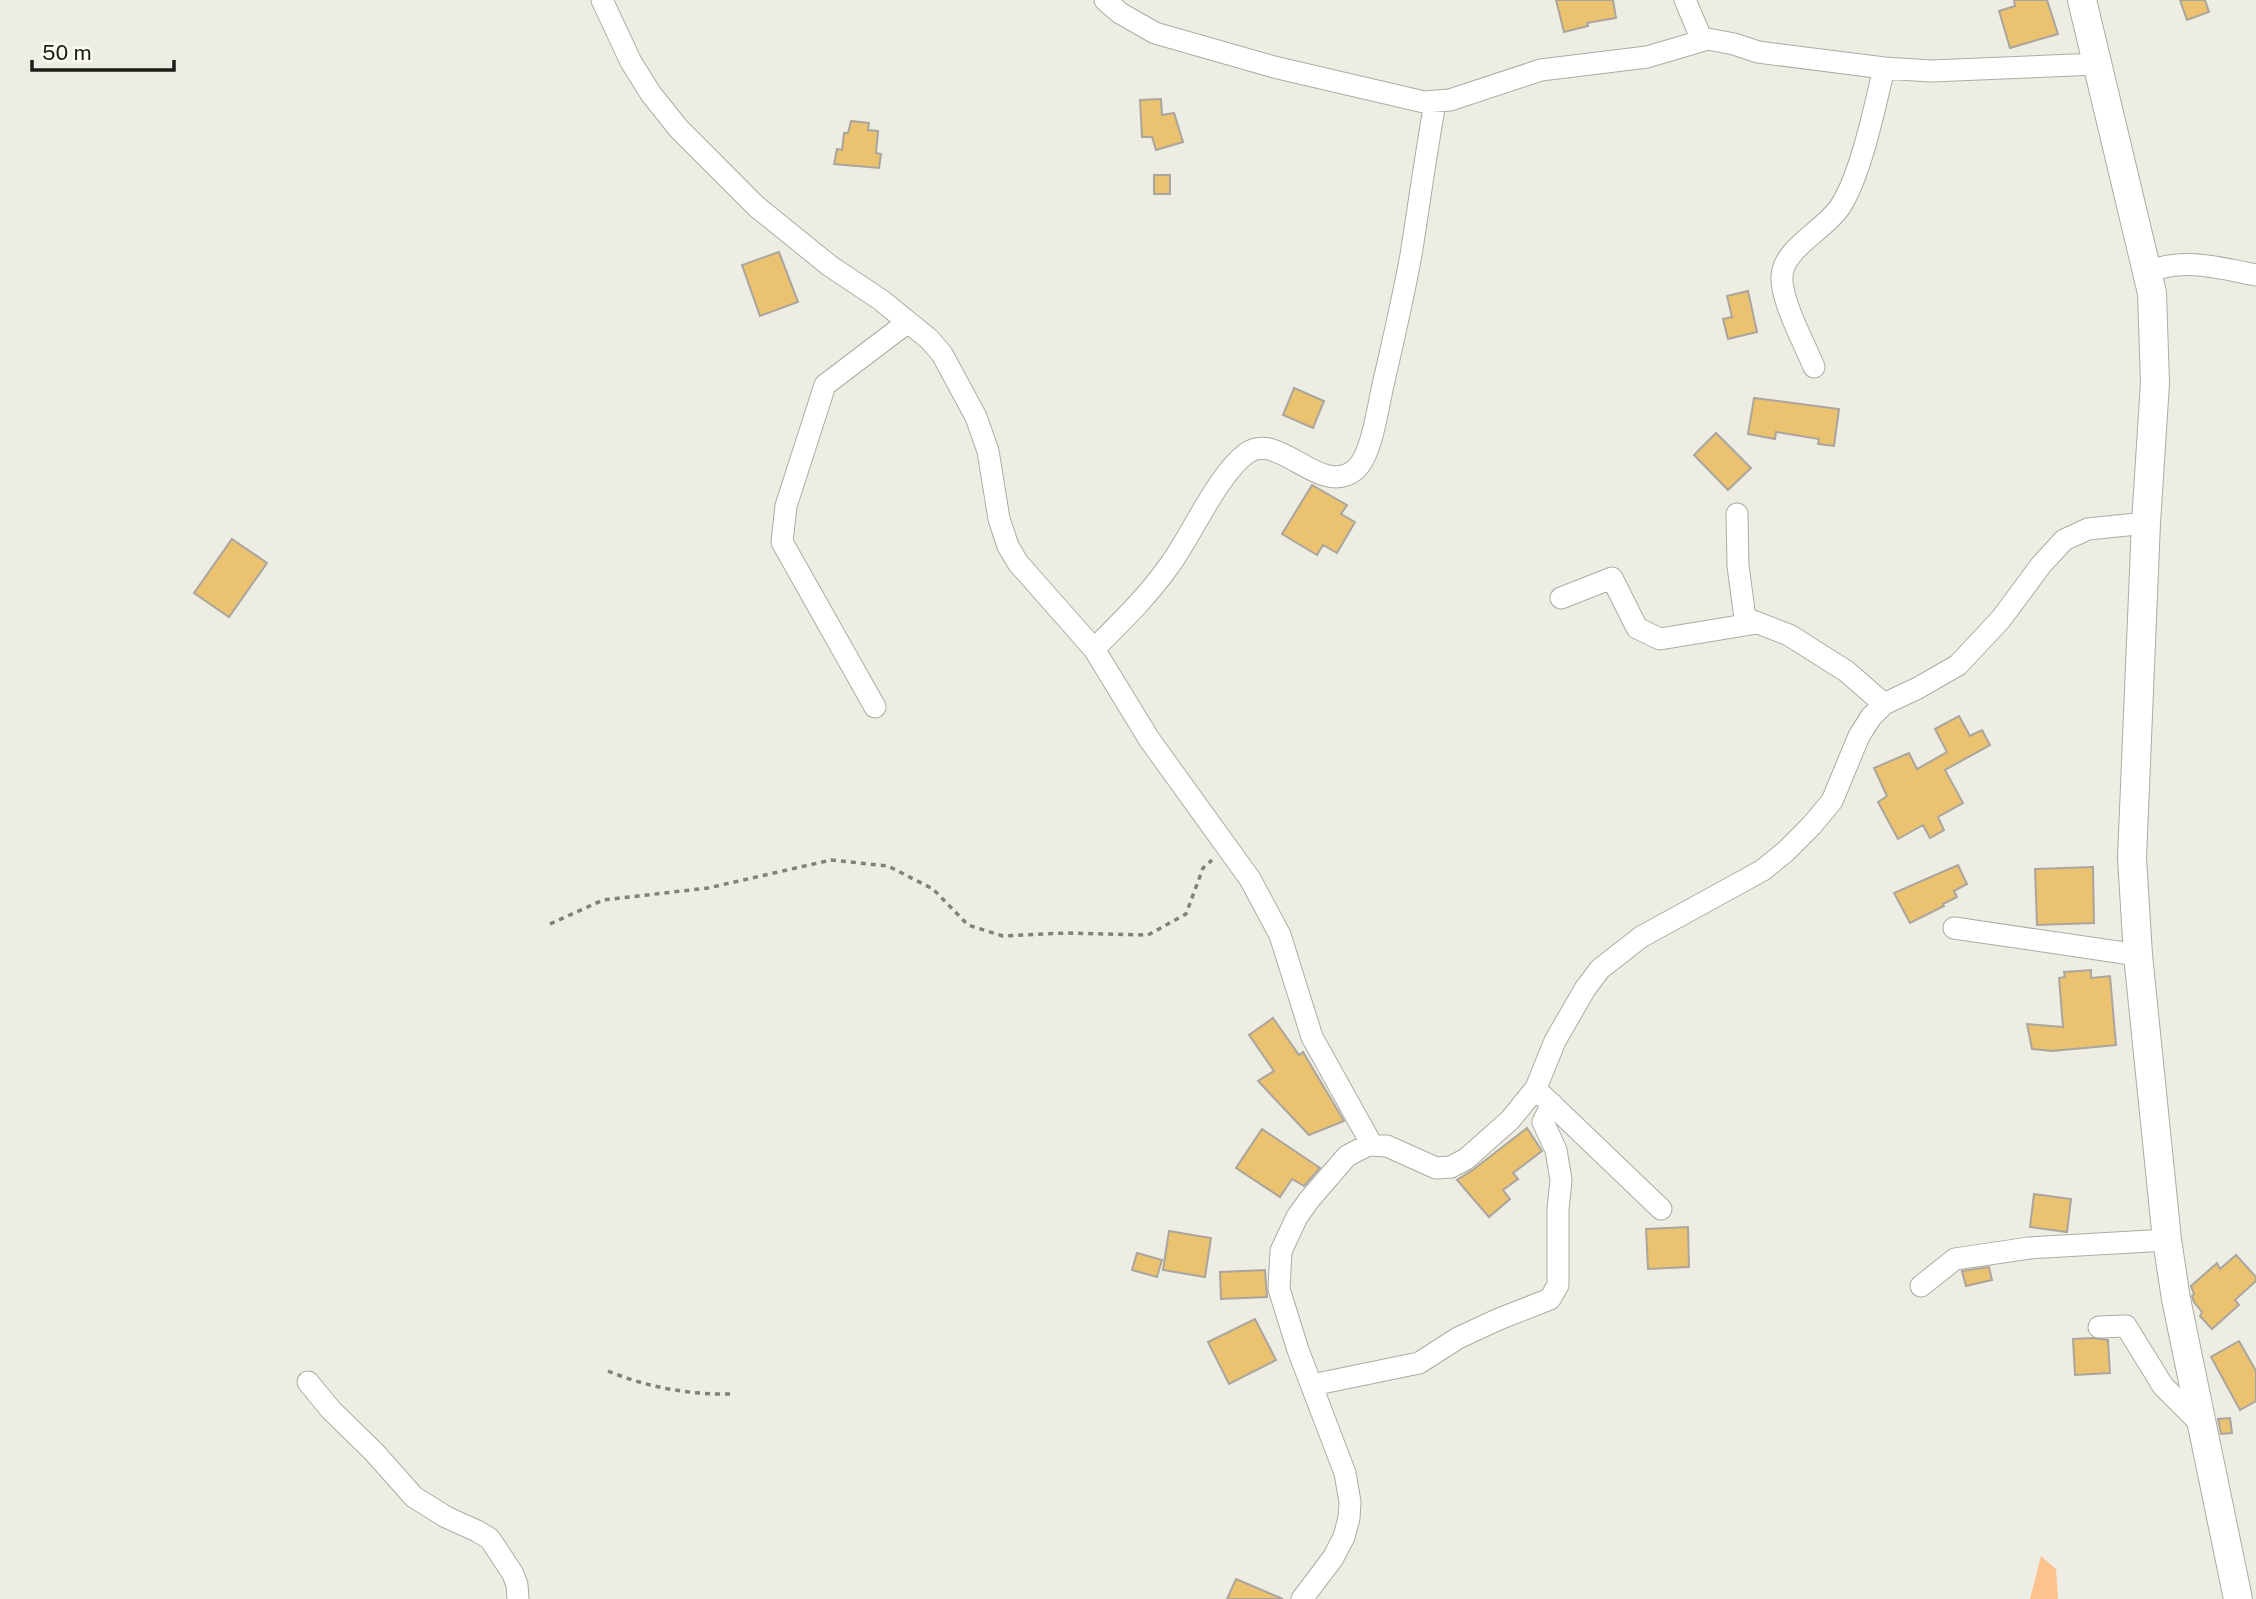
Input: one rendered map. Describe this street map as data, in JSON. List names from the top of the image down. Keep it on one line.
{"scale_bar":"50 m"}
